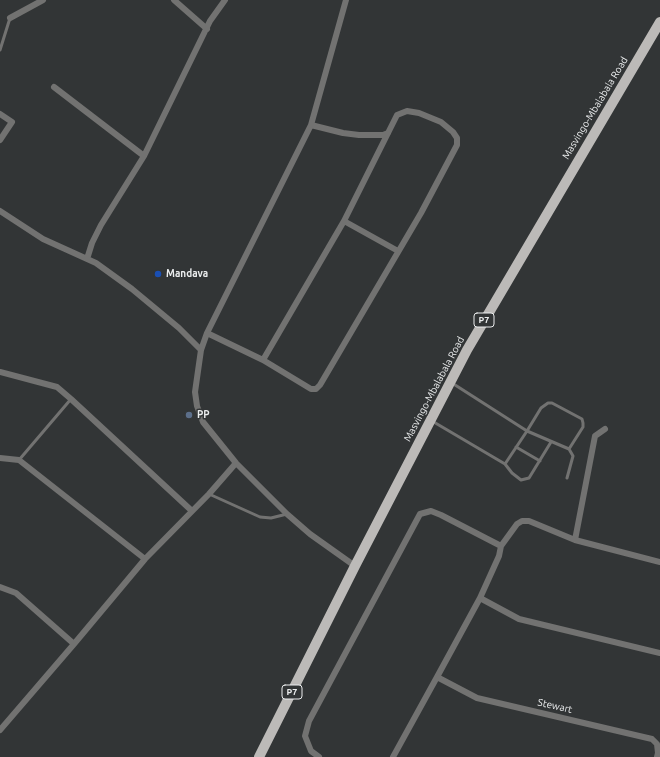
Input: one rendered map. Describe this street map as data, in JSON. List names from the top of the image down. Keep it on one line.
{"streets":{"highway":["Masvingo-Mbalabala Road","P7"],"street":["Stewart"]},"places":["Mandava","PP"]}
